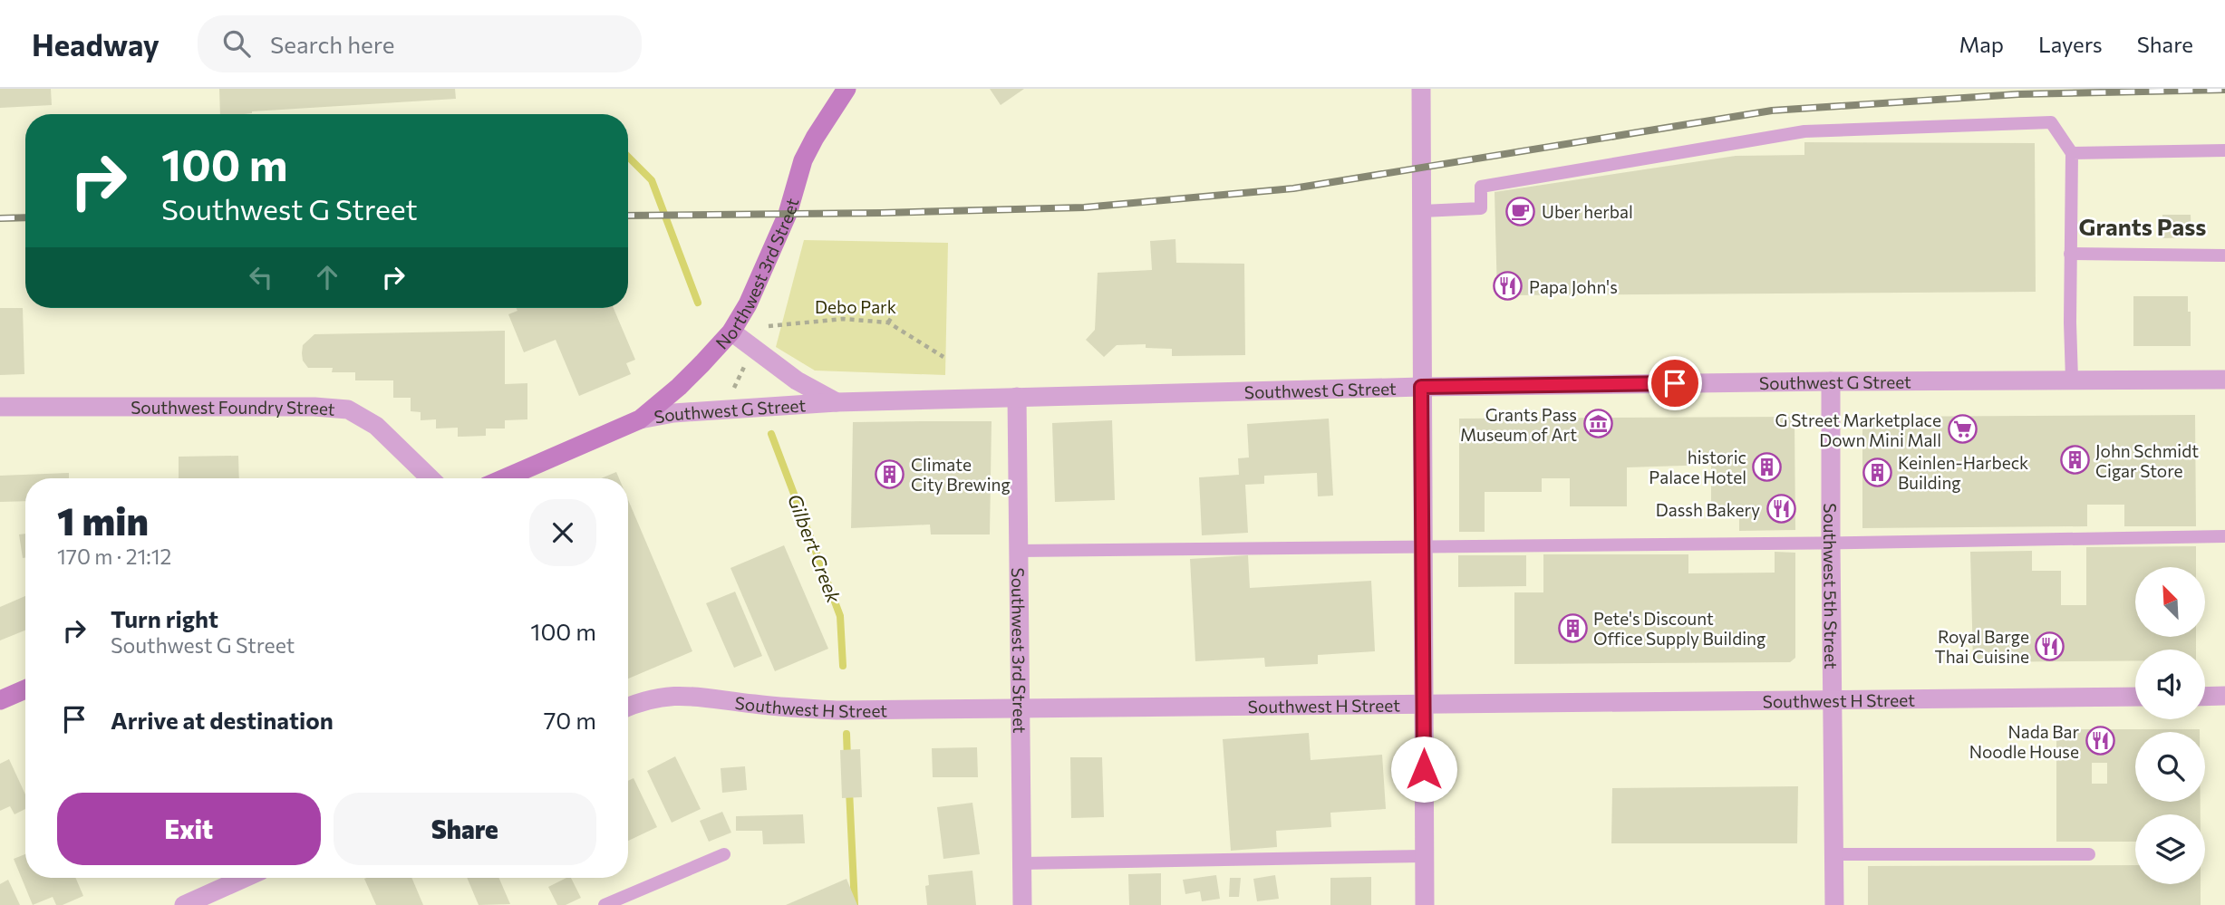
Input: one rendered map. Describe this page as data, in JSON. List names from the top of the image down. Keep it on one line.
{"streets":{"main road":["Northwest 3rd Street","Southwest G Street"],"street":["Southwest Foundry Street","Southwest 5th Street","Southwest 3rd Street","Southwest H Street"]},"crossings":[["Northwest 3rd Street","Southwest G Street"],["Southwest G Street","Southwest 5th Street"],["Southwest G Street","Southwest 3rd Street"],["Southwest 5th Street","Southwest H Street"],["Southwest 3rd Street","Southwest H Street"]],"districts":["Grants Pass"],"water":["Gilbert Creek"],"parks":["Debo Park"],"places":{"cafe":["Uber herbal"],"restaurant":["Papa John's","Dassh Bakery","Royal Barge Thai Cuisine","Nada Bar Noodle House"],"museum":["Grants Pass Museum of Art"],"supermarket":["G Street Marketplace Down Mini Mall"],"building":["John Schmidt Cigar Store","historic Palace Hotel","Keinlen-Harbeck Building","Climate City Brewing","Pete's Discount Office Supply Building"]},"north":"top left","page":{"header":"Headway","search":"Search here","nav":["Map","Layers","Share"],"turn":["100 m","Southwest G Street"],"heading":["1 min","170 m · 21:12"],"list":[{"name":"Turn right","note":"Southwest G Street","value":"100 m"},{"name":"Arrive at destination","value":"70 m"}],"buttons":["Exit","Share"]}}
